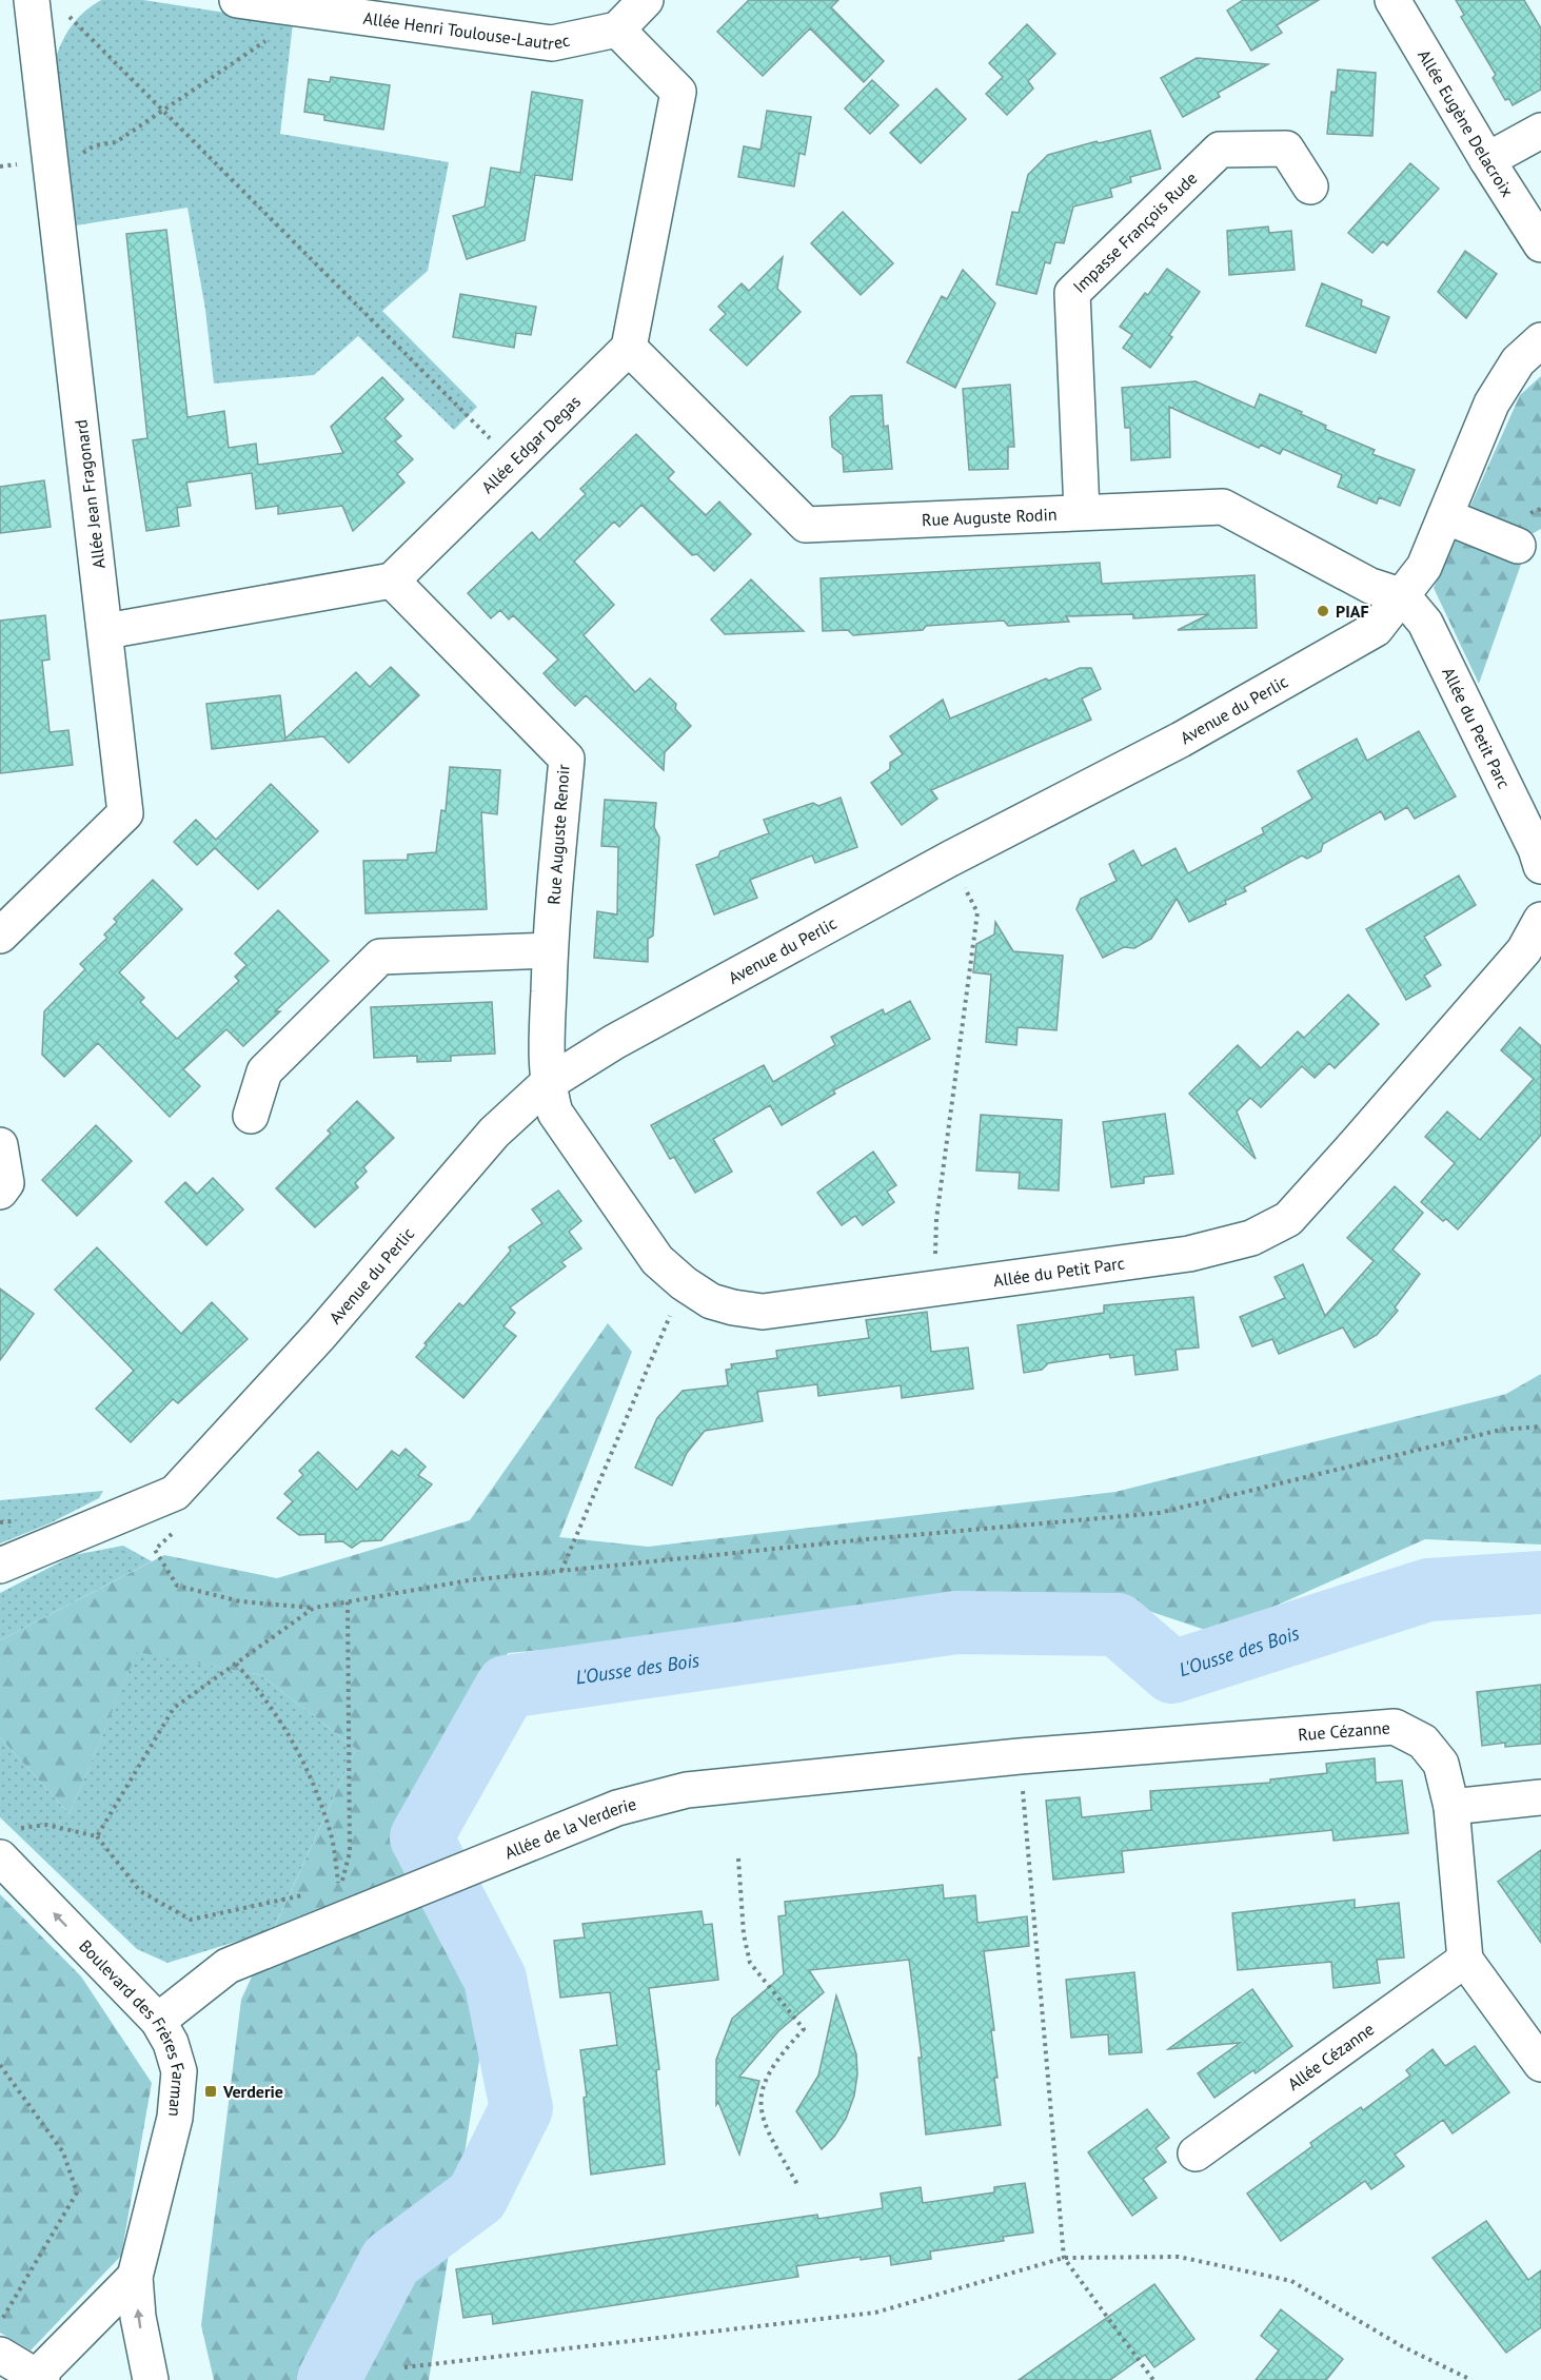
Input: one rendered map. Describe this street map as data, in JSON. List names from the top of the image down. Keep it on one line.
{"streets":{"street":["Allée Henri Toulouse-Lautrec","Allée Eugène Delacroix","Impasse François Rude","Allée Edgar Degas","Allée Jean Fragonard","Rue Auguste Rodin","Avenue du Perlic","Allée du Petit Parc","Rue Auguste Renoir","Rue Cézanne","Allée de la Verderie","Boulevard des Frères Farman","Allée Cézanne"]},"crossings":[["Impasse François Rude","Rue Auguste Rodin"],["Allée Edgar Degas","Rue Auguste Rodin"],["Allée Edgar Degas","Rue Auguste Renoir"],["Rue Auguste Rodin","Avenue du Perlic"],["Rue Auguste Rodin","Allée du Petit Parc"],["Avenue du Perlic","Allée du Petit Parc"],["Avenue du Perlic","Rue Auguste Renoir"],["Allée du Petit Parc","Rue Auguste Renoir"],["Rue Cézanne","Allée de la Verderie"],["Rue Cézanne","Allée Cézanne"],["Allée de la Verderie","Boulevard des Frères Farman"]],"one_way":["Boulevard des Frères Farman"],"water":["L'Ousse des Bois"],"places":{"other":["PIAF"],"transit":["Verderie"]}}
